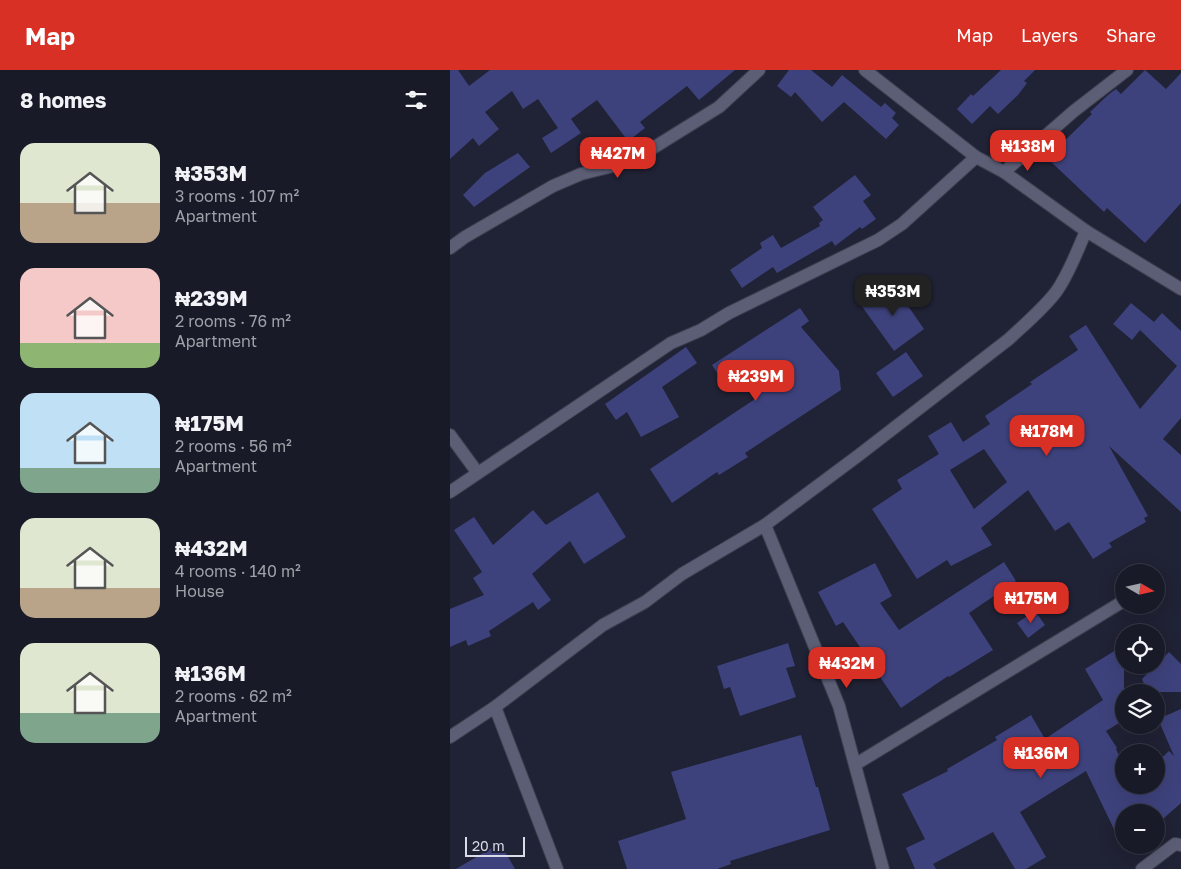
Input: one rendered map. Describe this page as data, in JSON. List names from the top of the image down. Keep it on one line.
{"scale_bar":"20 m","north":"right","page":{"header":"Map","nav":["Map","Layers","Share"],"heading":"8 homes","list":[{"name":"₦353M","note":"3 rooms · 107 m² · Apartment"},{"name":"₦239M","note":"2 rooms · 76 m² · Apartment"},{"name":"₦175M","note":"2 rooms · 56 m² · Apartment"},{"name":"₦432M","note":"4 rooms · 140 m² · House"},{"name":"₦136M","note":"2 rooms · 62 m² · Apartment"}],"price":["₦138M","₦427M","₦353M","₦239M","₦178M","₦175M","₦432M","₦136M"],"map_buttons":["+","−"],"scale":"20 m"}}
